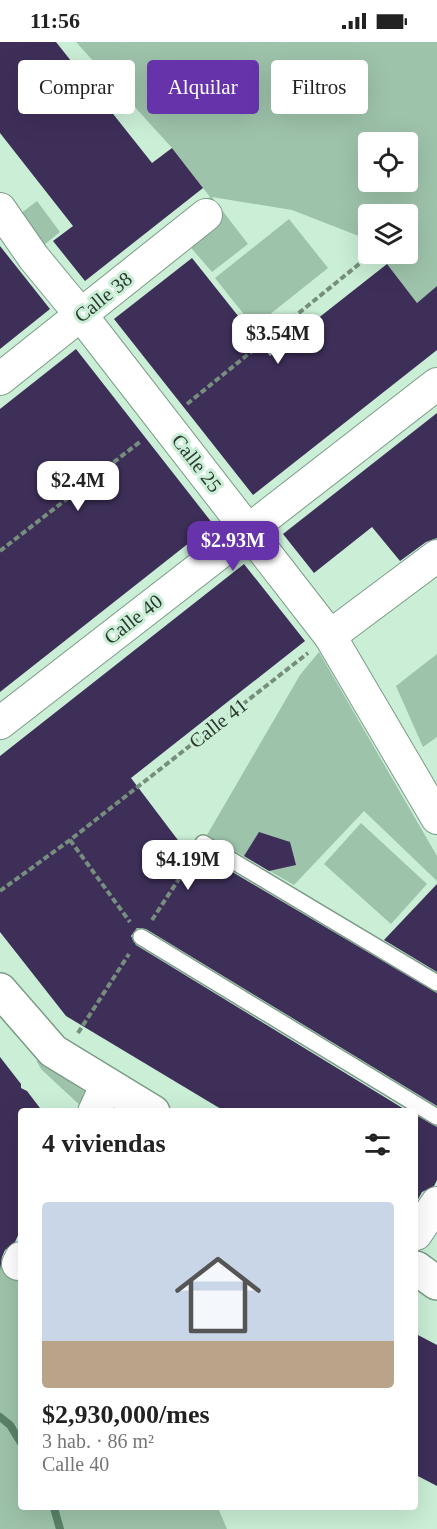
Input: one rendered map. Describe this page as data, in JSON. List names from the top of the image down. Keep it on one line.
{"streets":{"street":["Calle 38","Calle 25","Calle 40"],"path":["Calle 41"]},"crossings":[["Calle 38","Calle 25"],["Calle 25","Calle 40"],["Calle 25","Calle 41"]],"page":{"status":"11:56","chip":["Comprar","Alquilar","Filtros"],"price":["$3.54M","$2.4M","$2.93M","$4.19M"],"heading":"4 viviendas","list":[{"name":"$2,930,000/mes","note":"3 hab. · 86 m² · Calle 40"}]}}
